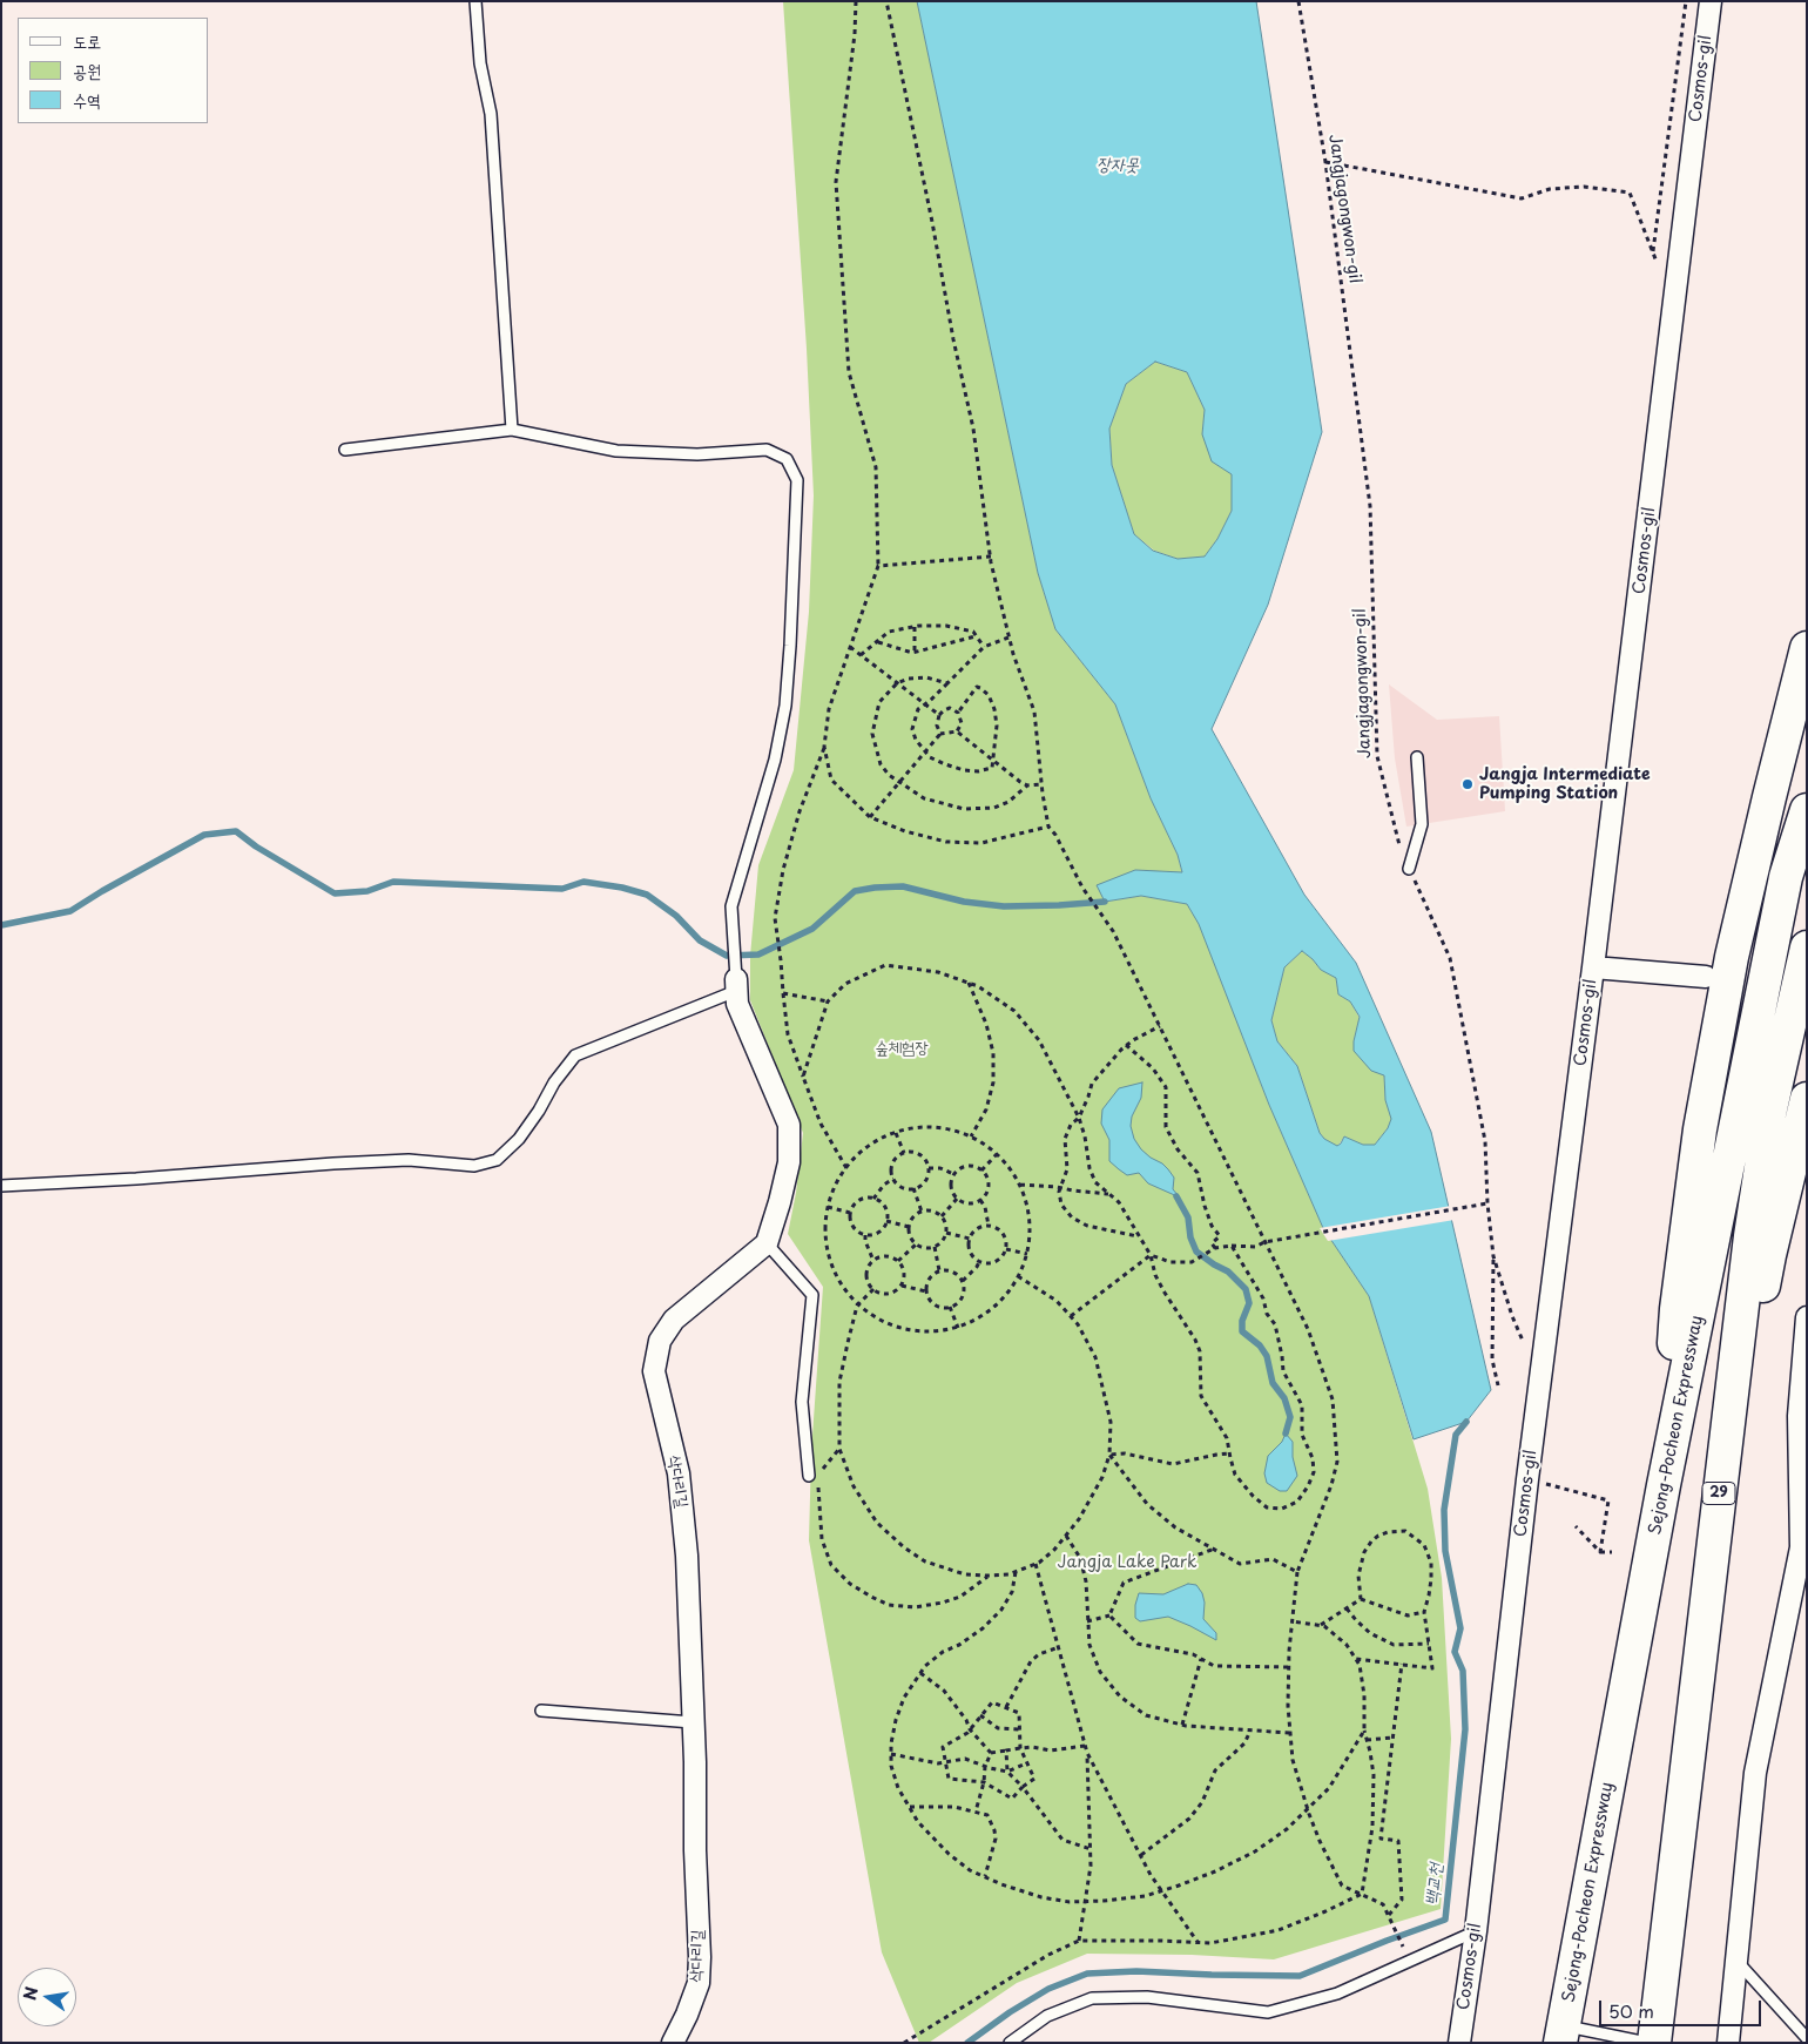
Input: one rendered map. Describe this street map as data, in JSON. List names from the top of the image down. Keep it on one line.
{"streets":{"highway":["Sejong-Pocheon Expressway","29"],"street":["Cosmos-gil","삭다리길"],"path":["Jangjagongwon-gil"]},"crossings":[["Cosmos-gil","Jangjagongwon-gil"]],"water":["장자못","백교천"],"parks":["숲체험장","Jangja Lake Park"],"places":["Jangja Intermediate Pumping Station"],"legend":["도로","공원","수역"],"scale_bar":"50 m","north":"left"}
